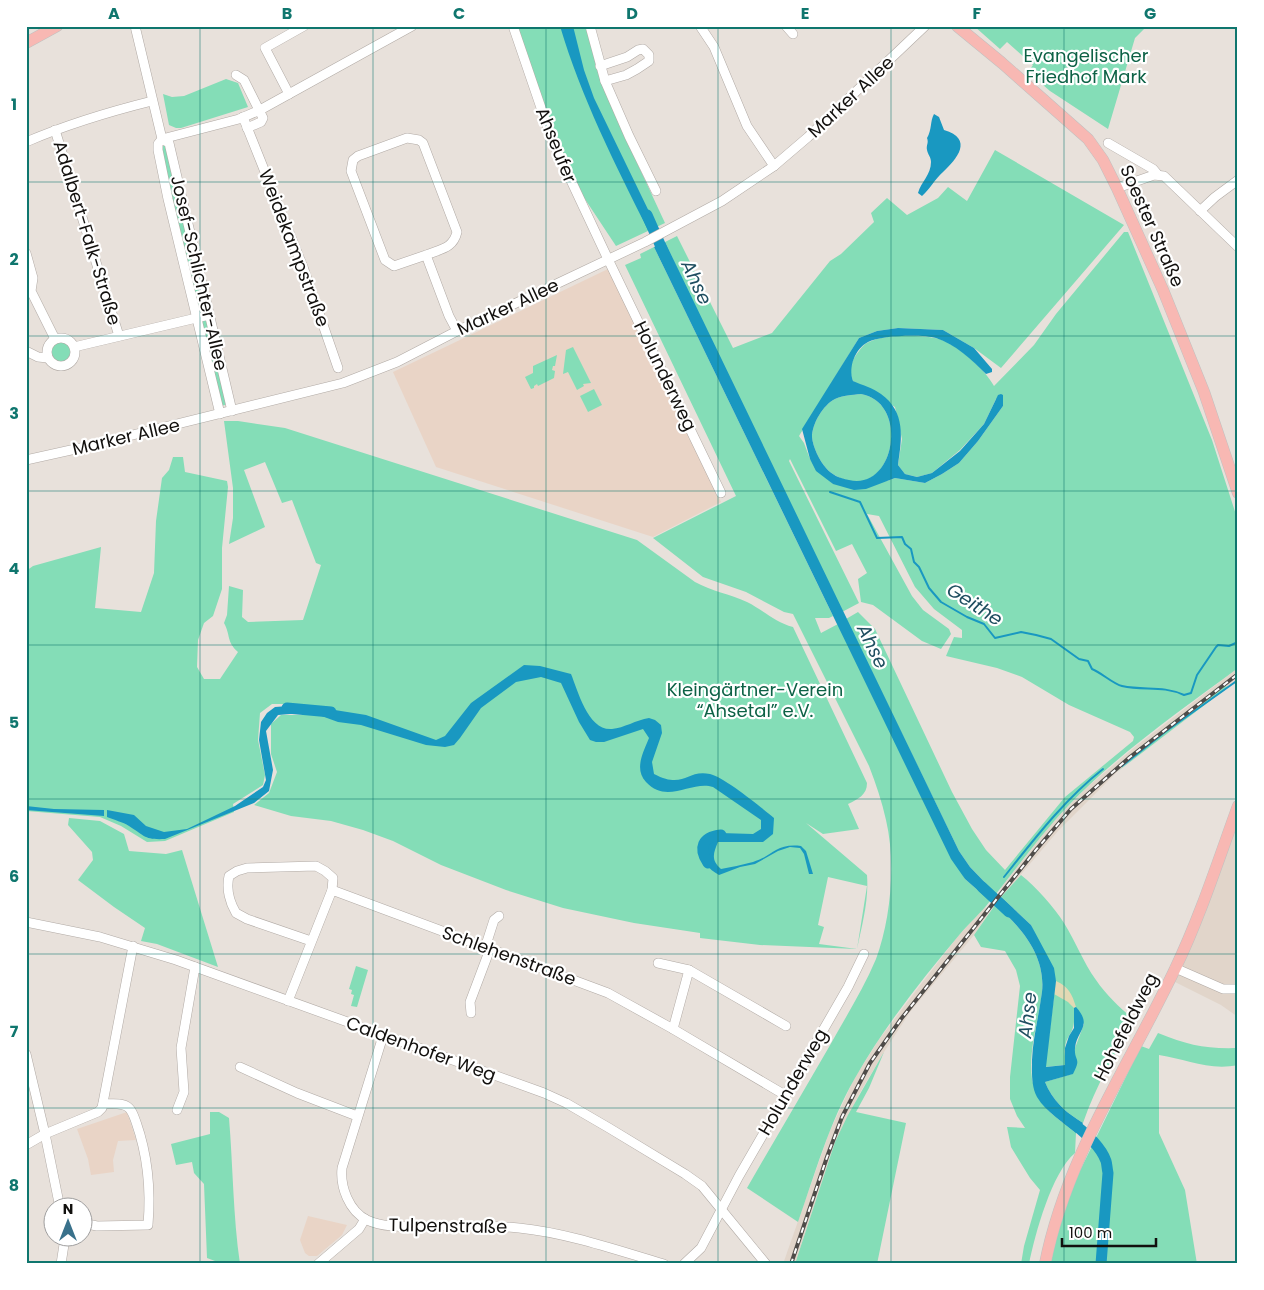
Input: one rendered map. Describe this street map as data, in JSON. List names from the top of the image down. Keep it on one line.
{"streets":{"main road":["Soester Straße","Hohefeldweg"],"street":["Marker Allee","Ahseufer","Adalbert-Falk-Straße","Weidekampstraße","Josef-Schlichter-Allee","Holunderweg","Schlehenstraße","Caldenhofer Weg","Tulpenstraße"]},"crossings":[["Marker Allee","Ahseufer"],["Marker Allee","Josef-Schlichter-Allee"],["Marker Allee","Holunderweg"],["Ahseufer","Holunderweg"],["Holunderweg","Schlehenstraße"],["Holunderweg","Caldenhofer Weg"],["Caldenhofer Weg","Tulpenstraße"]],"water":["Ahse","Geithe"],"parks":["Evangelischer Friedhof Mark","Kleingärtner-Verein “Ahsetal” e.V."],"scale_bar":"100 m","north":"top","grid":{"columns":["A","B","C","D","E","F","G"],"rows":["1","2","3","4","5","6","7","8"]}}
